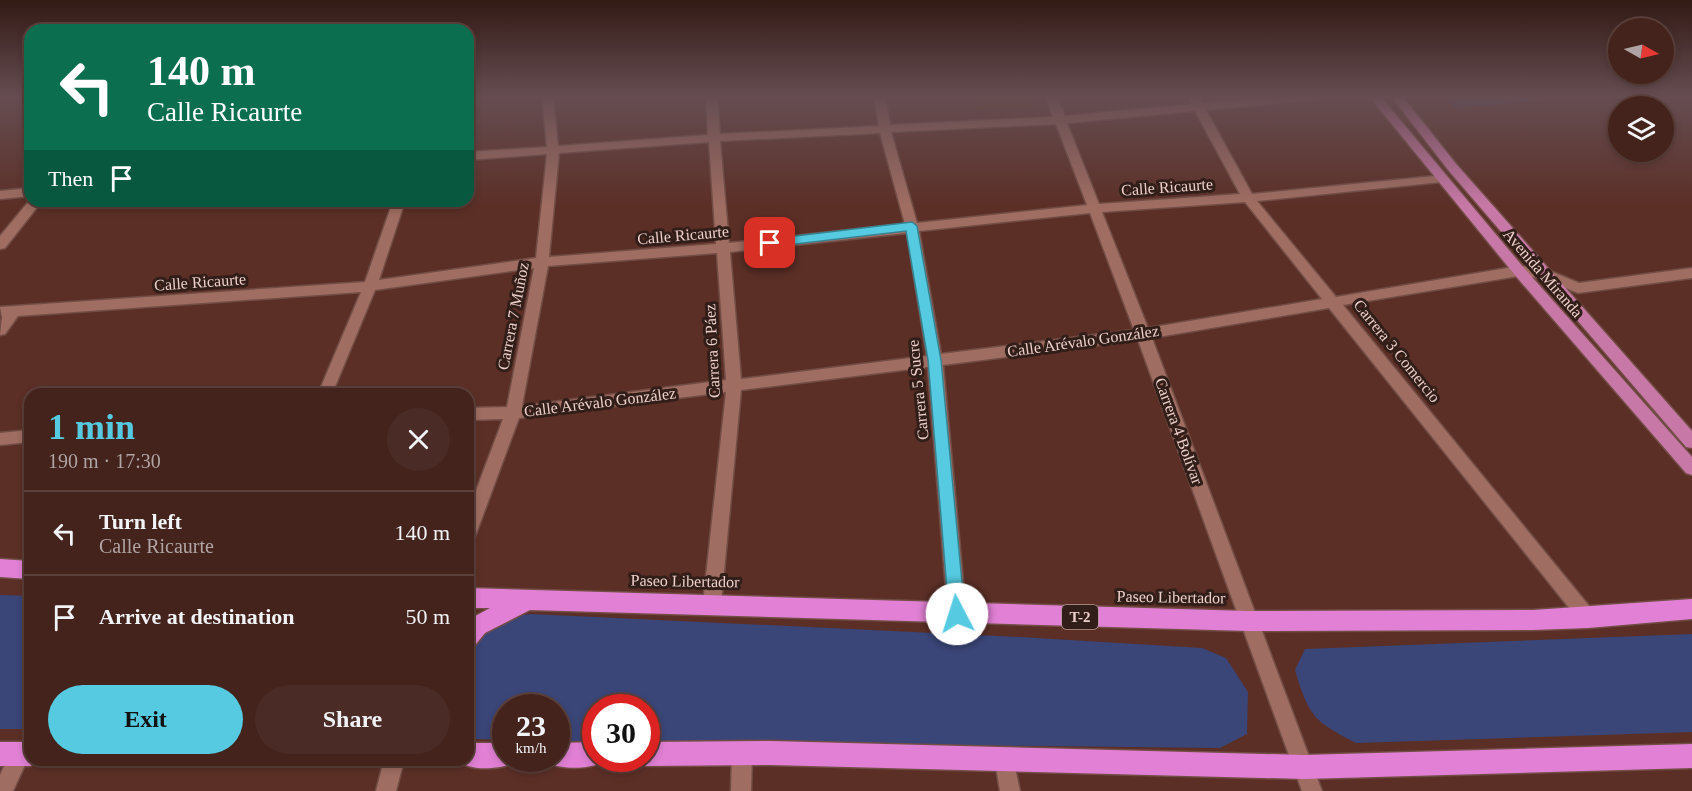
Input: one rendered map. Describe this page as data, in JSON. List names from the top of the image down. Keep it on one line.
{"streets":{"highway":["Paseo Libertador","T-2"],"main road":["Avenida Miranda"],"street":["Calle Ricaurte","Carrera 7 Muñoz","Calle Arévalo González","Carrera 6 Páez","Carrera 3 Comercio","Carrera 5 Sucre","Carrera 4 Bolívar"]},"crossings":[["Calle Ricaurte","Avenida Miranda"],["Calle Ricaurte","Carrera 7 Muñoz"],["Calle Ricaurte","Carrera 6 Páez"],["Calle Ricaurte","Carrera 3 Comercio"],["Calle Ricaurte","Carrera 5 Sucre"],["Calle Ricaurte","Carrera 4 Bolívar"],["Avenida Miranda","Calle Arévalo González"],["Carrera 7 Muñoz","Calle Arévalo González"],["Calle Arévalo González","Carrera 6 Páez"],["Calle Arévalo González","Carrera 3 Comercio"],["Calle Arévalo González","Carrera 5 Sucre"],["Calle Arévalo González","Carrera 4 Bolívar"],["Carrera 6 Páez","Paseo Libertador"],["Carrera 3 Comercio","Paseo Libertador"],["Carrera 5 Sucre","Paseo Libertador"],["Carrera 4 Bolívar","Paseo Libertador"]],"north":"right","page":{"turn":["140 m","Calle Ricaurte"],"then":"Then","heading":["1 min","190 m · 17:30"],"list":[{"name":"Turn left","note":"Calle Ricaurte","value":"140 m"},{"name":"Arrive at destination","value":"50 m"}],"buttons":["Exit","Share"],"speed":"23 km/h","limit":"30"}}
